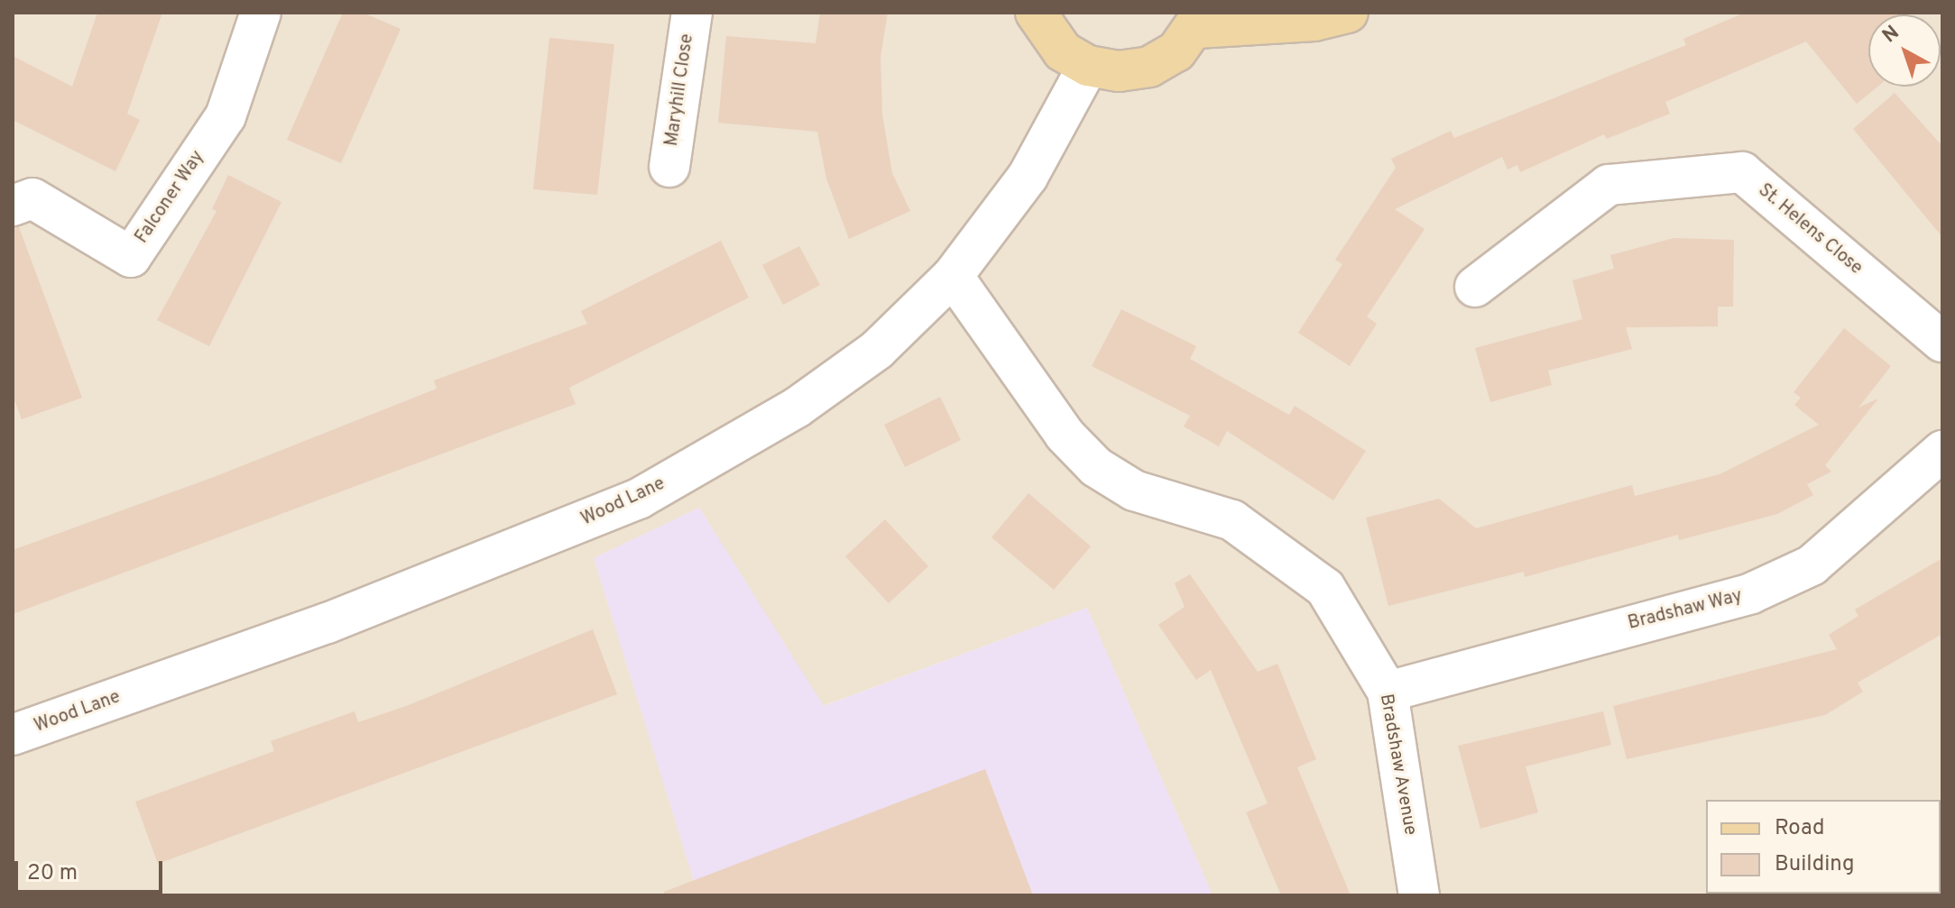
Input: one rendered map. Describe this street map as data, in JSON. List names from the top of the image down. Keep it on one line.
{"streets":{"street":["Maryhill Close","Falconer Way","St. Helens Close","Wood Lane","Bradshaw Way","Bradshaw Avenue"]},"crossings":[["Wood Lane","Bradshaw Avenue"],["Bradshaw Way","Bradshaw Avenue"]],"legend":["Road","Building"],"scale_bar":"20 m","north":"top left"}
